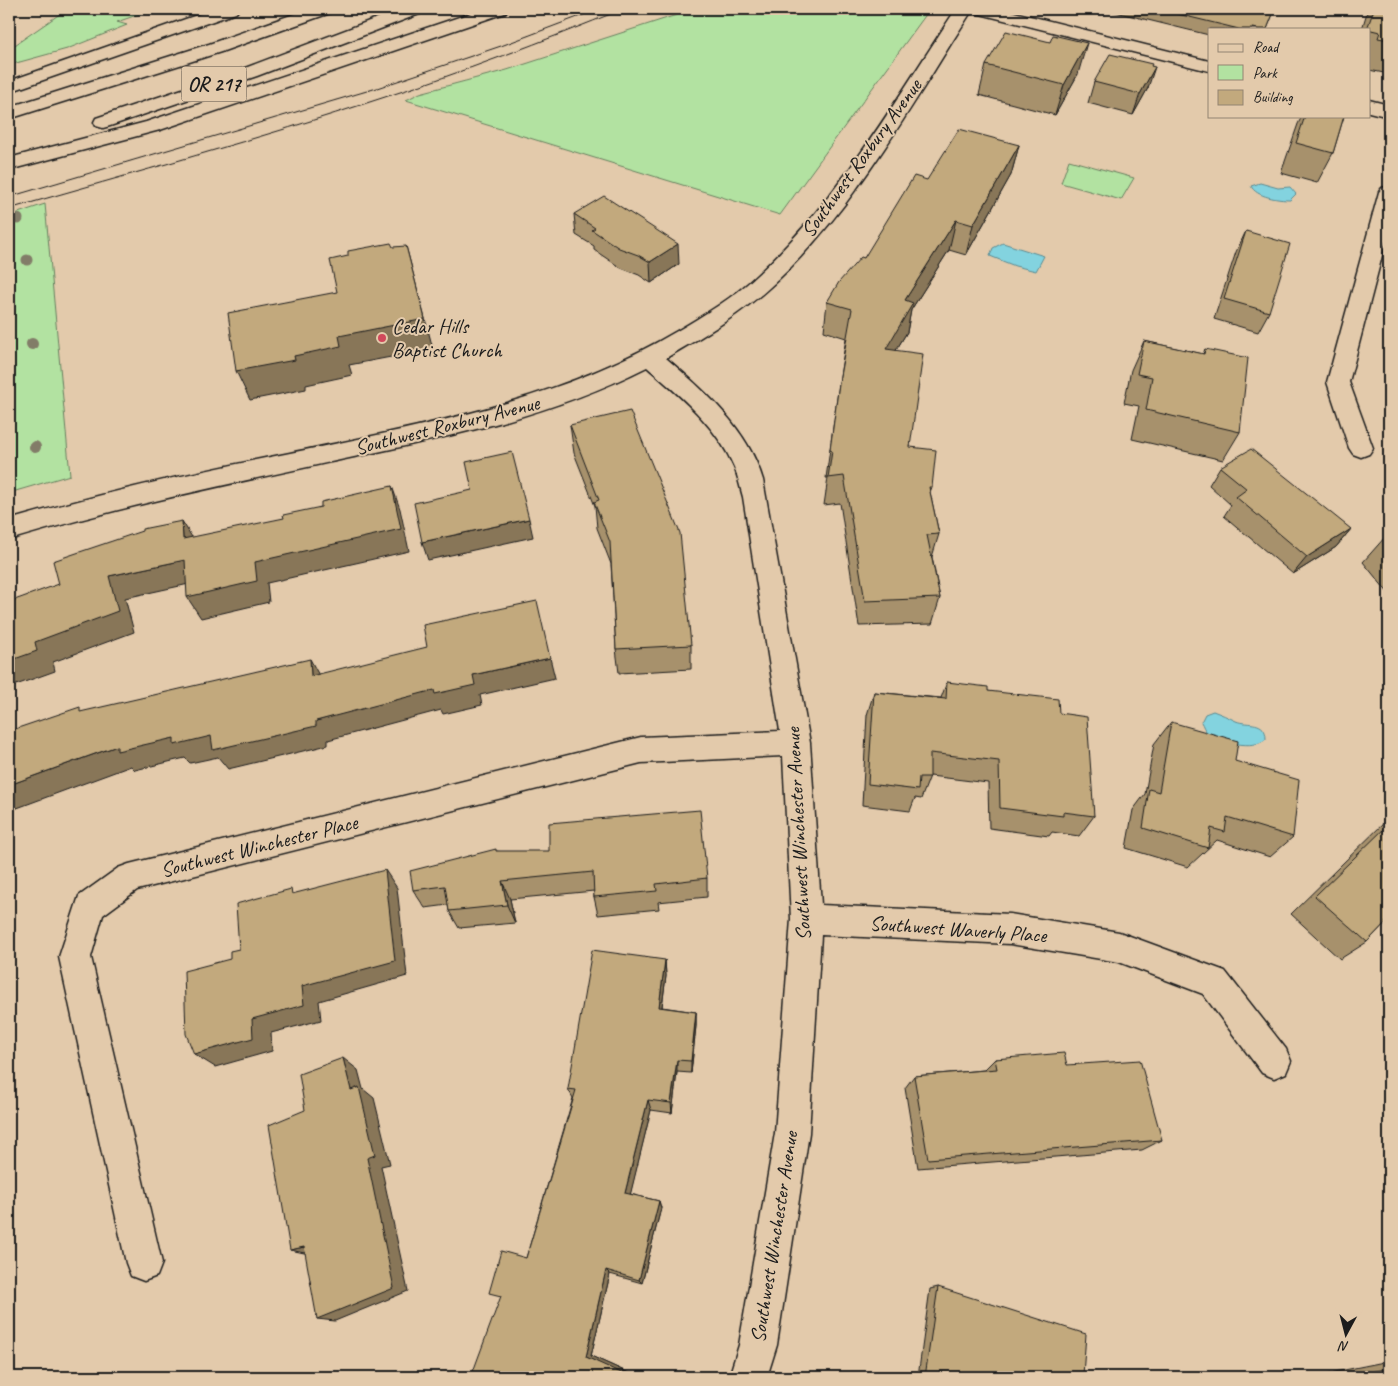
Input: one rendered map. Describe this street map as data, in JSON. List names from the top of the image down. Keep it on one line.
{"streets":{"main road":["OR 217","Southwest Roxbury Avenue","Southwest Winchester Avenue","Southwest Winchester Place","Southwest Waverly Place"]},"crossings":[["Southwest Roxbury Avenue","Southwest Winchester Avenue"],["Southwest Winchester Avenue","Southwest Winchester Place"],["Southwest Winchester Avenue","Southwest Waverly Place"]],"places":["Cedar Hills Baptist Church"],"legend":["Road","Park","Building"],"north":"bottom"}
